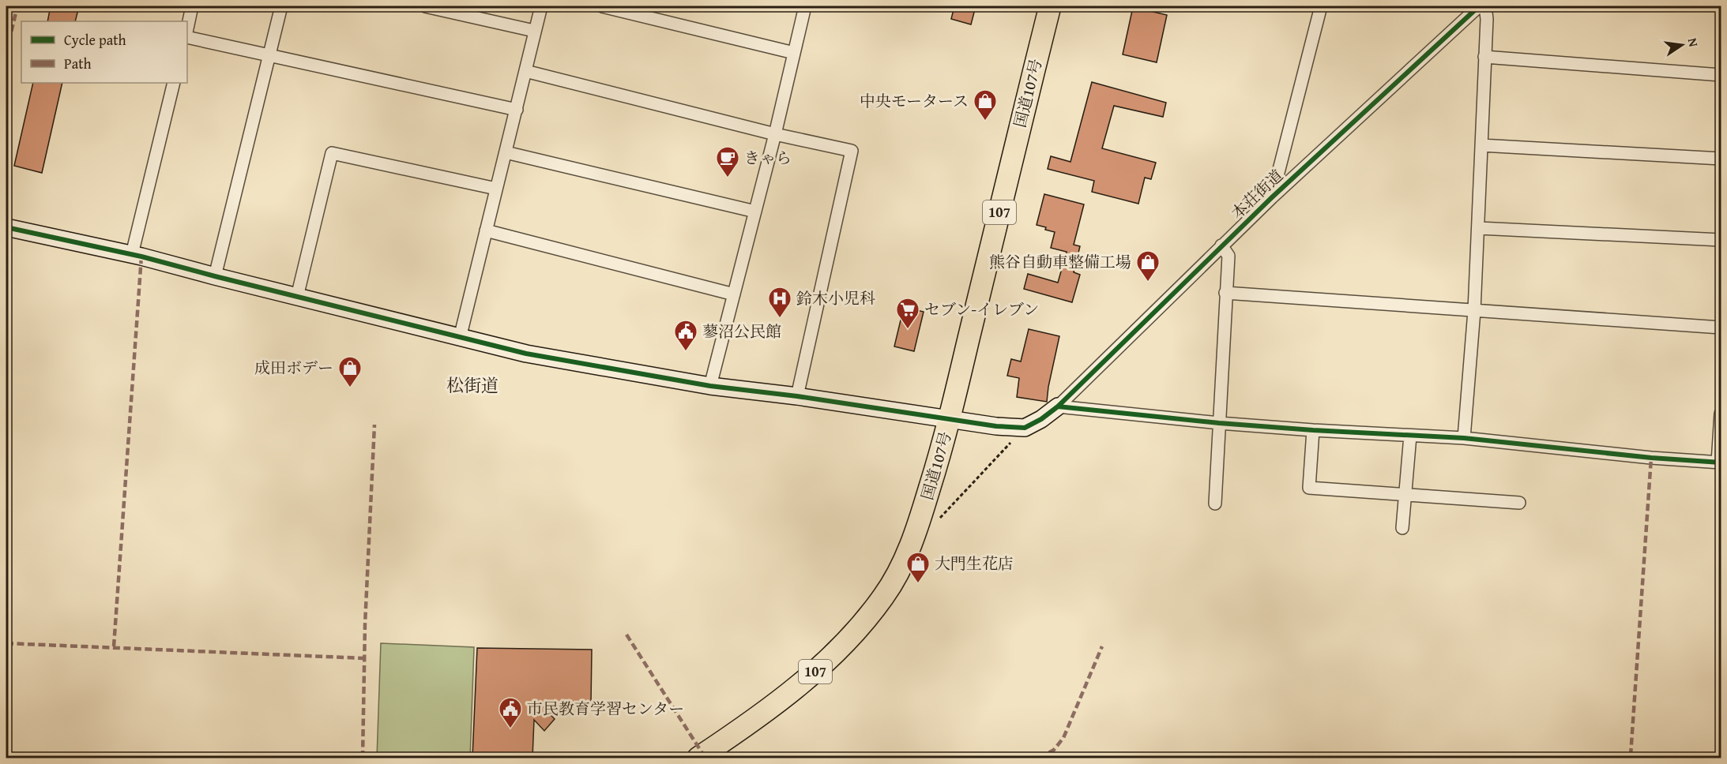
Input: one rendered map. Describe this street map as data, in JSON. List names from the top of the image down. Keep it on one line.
{"streets":{"highway":["国道107号","107"],"street":["本荘街道"]},"districts":["松街道"],"places":{"shop":["中央モータース","熊谷自動車整備工場","成田ボデー","大門生花店"],"cafe":["きゃら"],"hospital":["鈴木小児科"],"supermarket":["セブン-イレブン"],"public building":["蓼沼公民館","市民教育学習センター"]},"legend":["Cycle path","Path"],"north":"right"}
